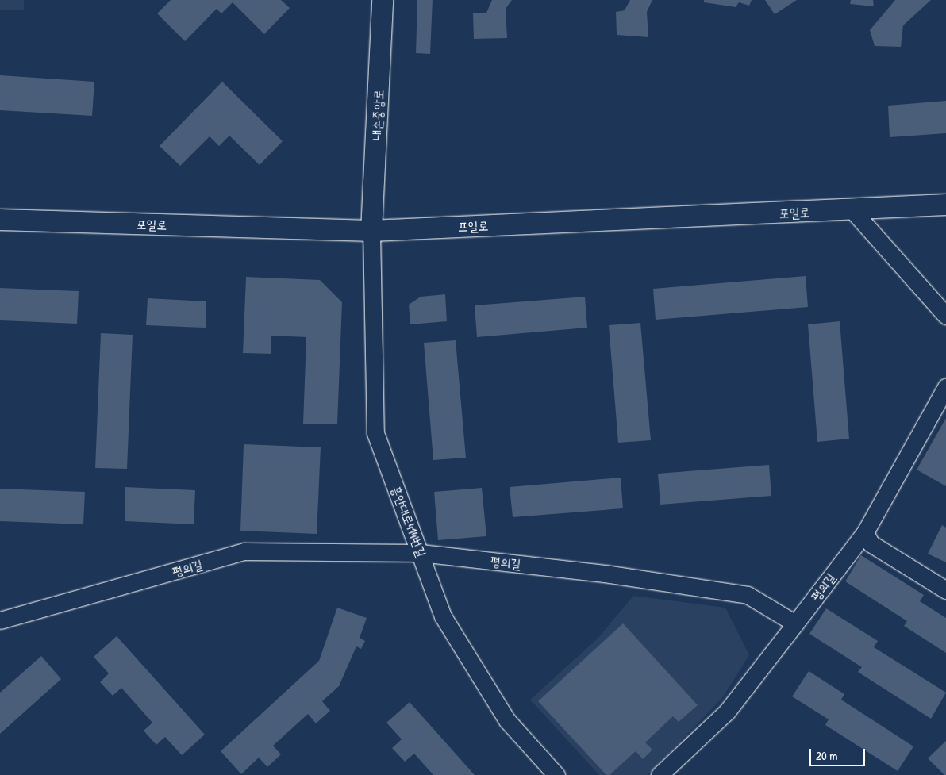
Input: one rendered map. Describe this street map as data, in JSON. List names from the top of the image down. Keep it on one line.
{"streets":{"street":["내손중앙로","포일로","흥안대로414번길","평의길"]},"crossings":[["내손중앙로","포일로"],["내손중앙로","흥안대로414번길"],["포일로","흥안대로414번길"],["흥안대로414번길","평의길"]],"scale_bar":"20 m"}
